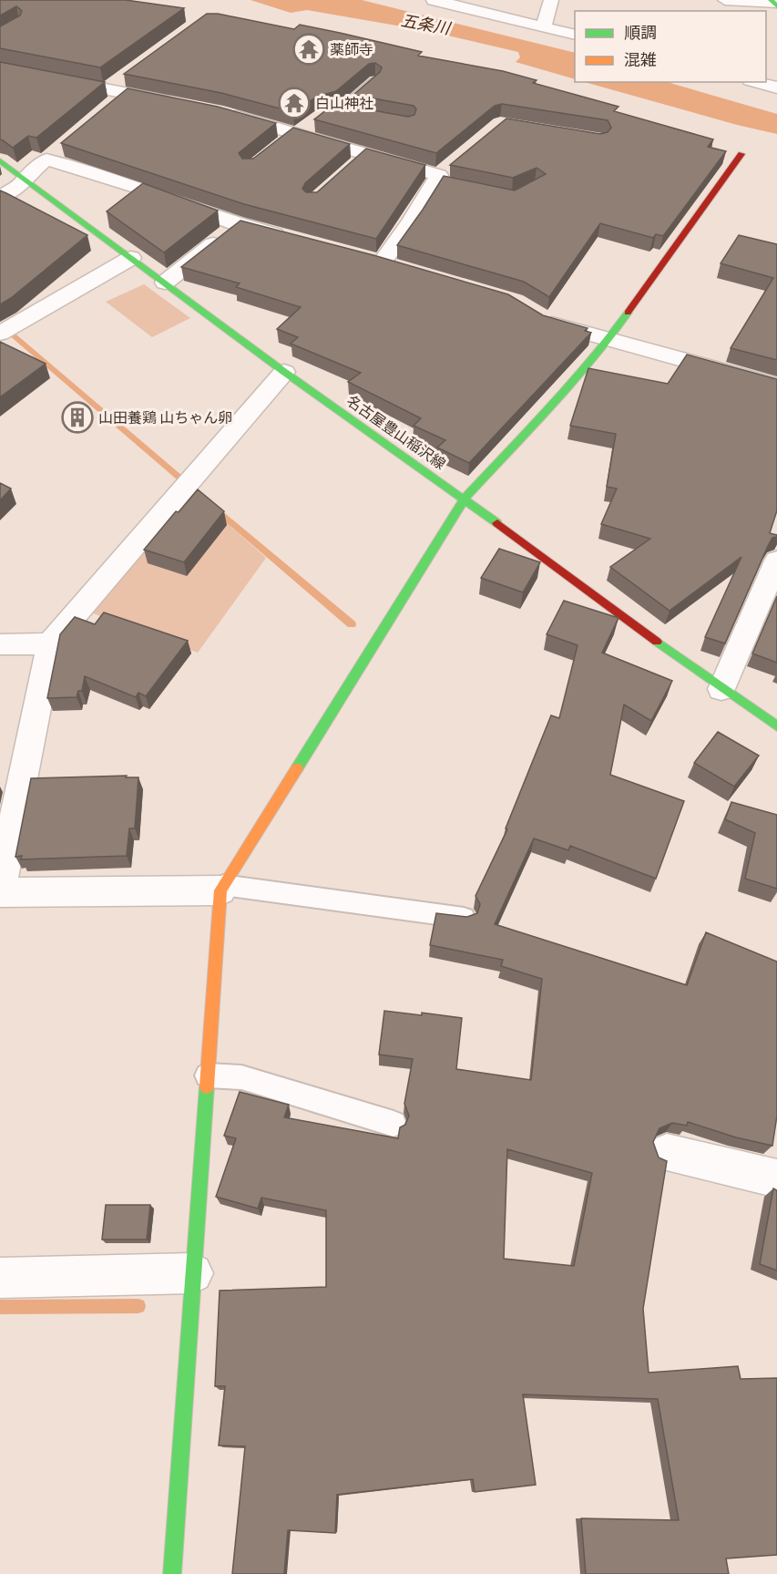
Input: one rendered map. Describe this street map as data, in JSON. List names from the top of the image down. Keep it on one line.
{"streets":{"street":["名古屋豊山稲沢線"]},"water":["五条川"],"places":{"temple":["薬師寺","白山神社"],"building":["山田養鶏 山ちゃん卵"]},"legend":["順調","混雑"]}
